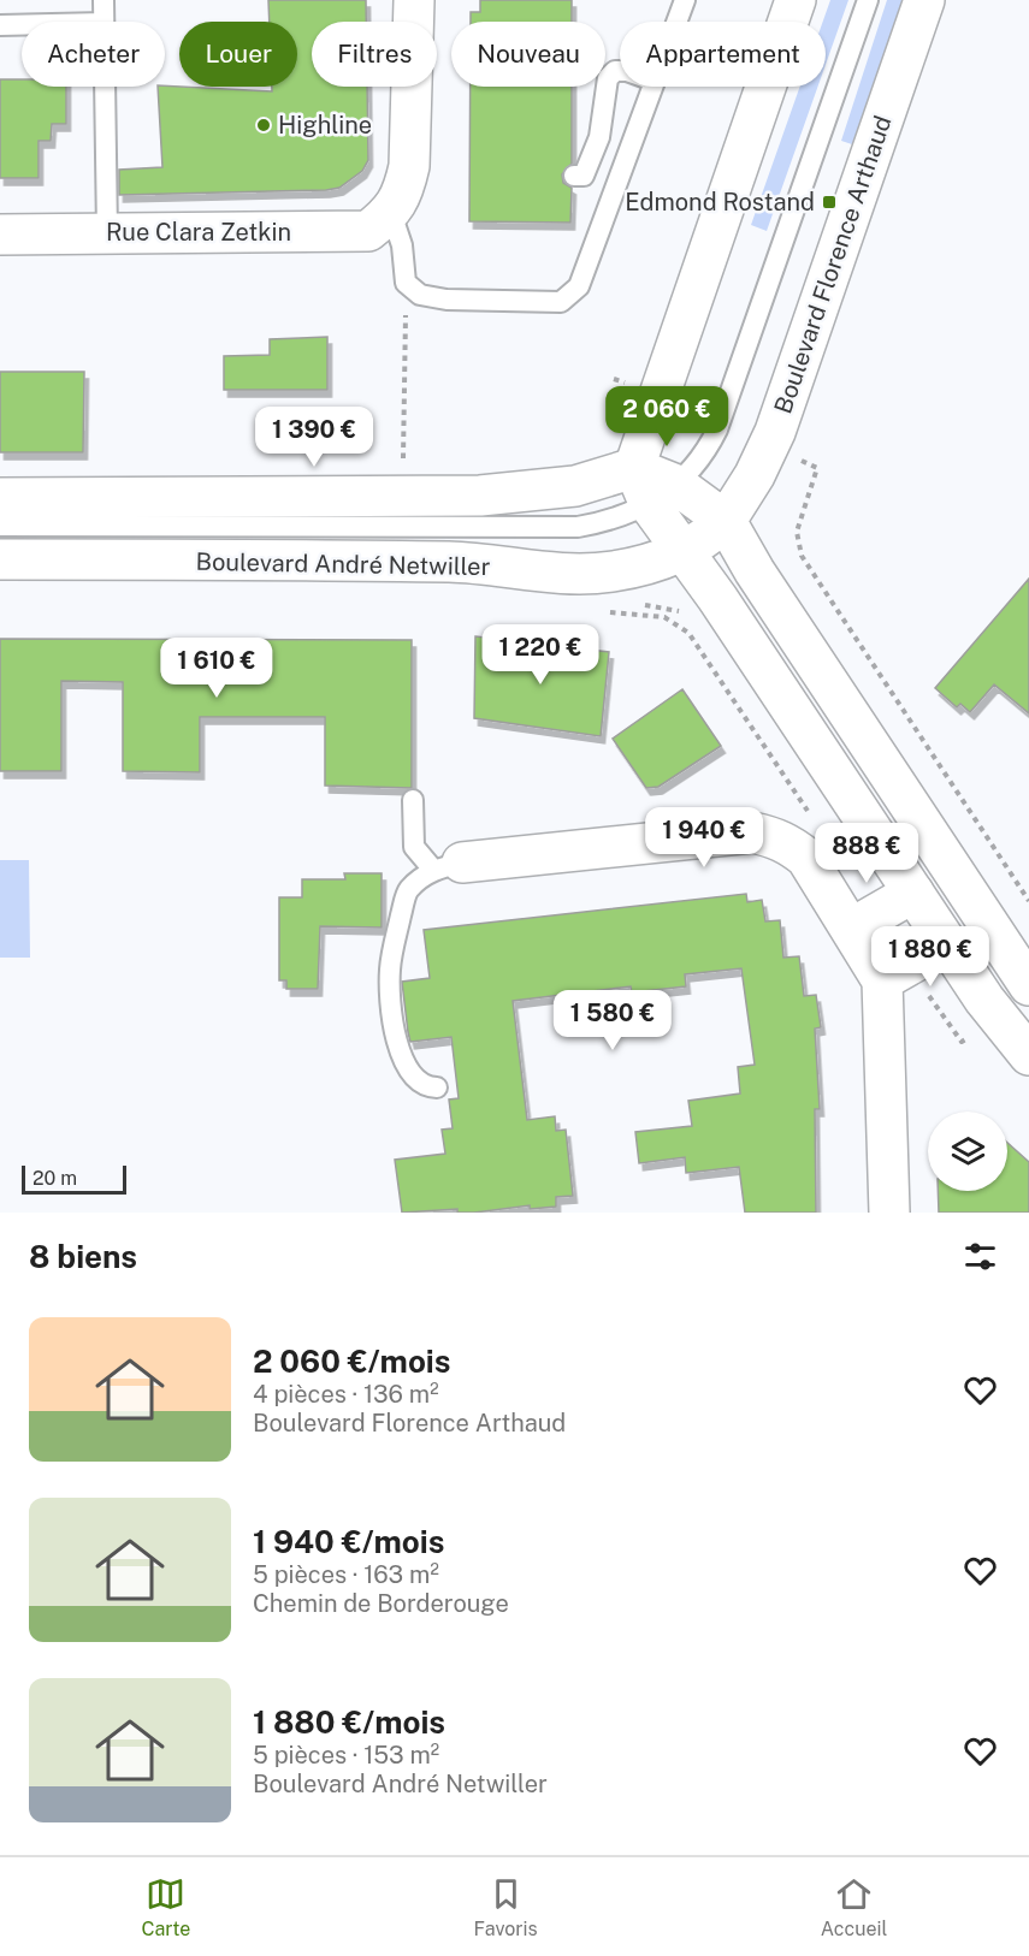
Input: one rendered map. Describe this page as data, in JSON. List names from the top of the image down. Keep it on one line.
{"streets":{"street":["Rue Clara Zetkin","Boulevard Florence Arthaud","Boulevard André Netwiller"]},"crossings":[["Boulevard Florence Arthaud","Boulevard André Netwiller"]],"places":{"other":["Highline"],"transit":["Edmond Rostand"]},"scale_bar":"20 m","page":{"chip":["Acheter","Louer","Filtres","Nouveau","Appartement"],"price":["2 060 €","1 390 €","1 220 €","1 610 €","1 940 €","888 €","1 880 €","1 580 €"],"scale":"20 m","heading":"8 biens","list":[{"name":"2 060 €/mois","note":"4 pièces · 136 m² · Boulevard Florence Arthaud"},{"name":"1 940 €/mois","note":"5 pièces · 163 m² · Chemin de Borderouge"},{"name":"1 880 €/mois","note":"5 pièces · 153 m² · Boulevard André Netwiller"}],"tabs":["Carte","Favoris","Accueil"]}}
